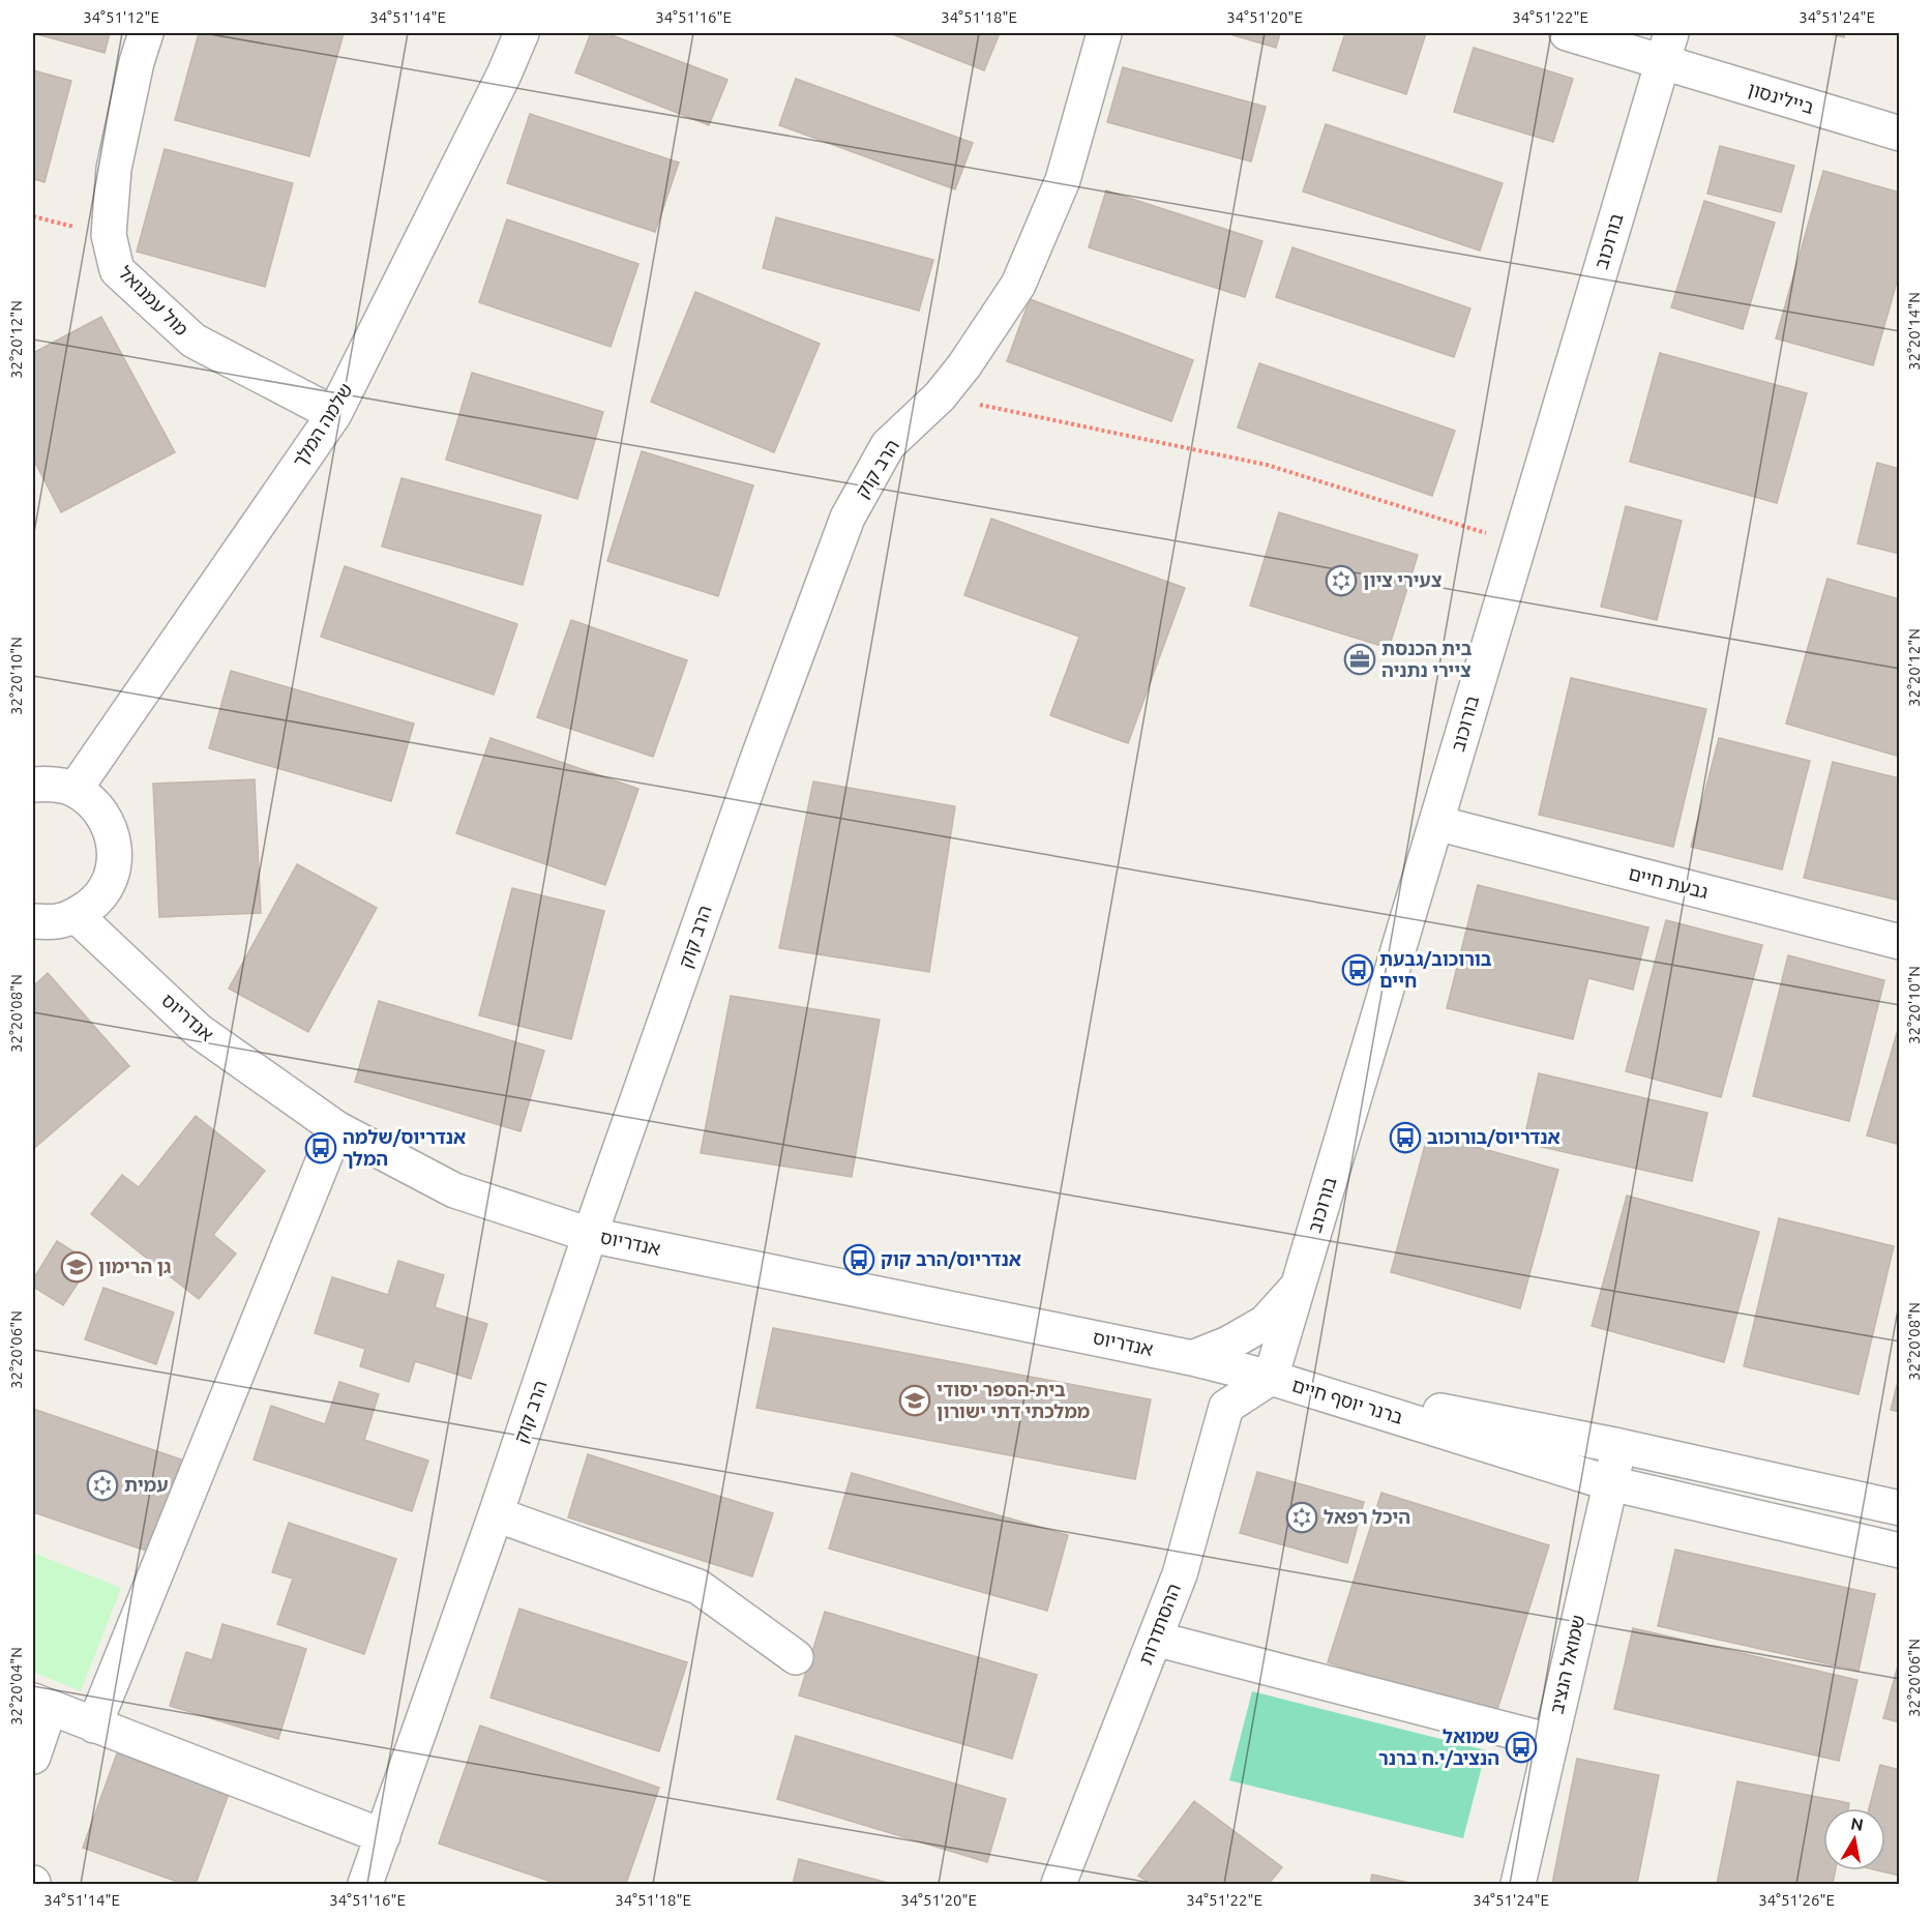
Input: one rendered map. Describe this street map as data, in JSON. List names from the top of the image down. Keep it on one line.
{"streets":{"street":["ביילינסון","בורוכוב","מול עמנואל","שלמה המלך","הרב קוק","גבעת חיים","אנדריוס","ברנר יוסף חיים","ההסתדרות","שמואל הנציב"]},"crossings":[["ביילינסון","בורוכוב"],["בורוכוב","גבעת חיים"],["בורוכוב","אנדריוס"],["בורוכוב","ברנר יוסף חיים"],["בורוכוב","ההסתדרות"],["מול עמנואל","שלמה המלך"],["הרב קוק","אנדריוס"],["אנדריוס","ברנר יוסף חיים"],["אנדריוס","ההסתדרות"],["ברנר יוסף חיים","ההסתדרות"],["ברנר יוסף חיים","שמואל הנציב"]],"places":{"synagogue":["צעירי ציון","עמית","היכל רפאל"],"office":["בית הכנסת ציירי נתניה"],"bus stop":["בורוכוב/גבעת חיים","אנדריוס/בורוכוב","אנדריוס/שלמה המלך","אנדריוס/הרב קוק","שמואל הנציב/י.ח ברנר"],"school or university":["גן הרימון","בית-הספר יסודי ממלכתי דתי ישורון"]},"north":"top","coordinates":["34°51'12\"E","34°51'14\"E","34°51'16\"E","34°51'18\"E","34°51'20\"E","34°51'22\"E","34°51'24\"E","32°20'14\"N","32°20'12\"N","32°20'10\"N","32°20'08\"N","32°20'06\"N","32°20'04\"N","34°51'26\"E"]}
